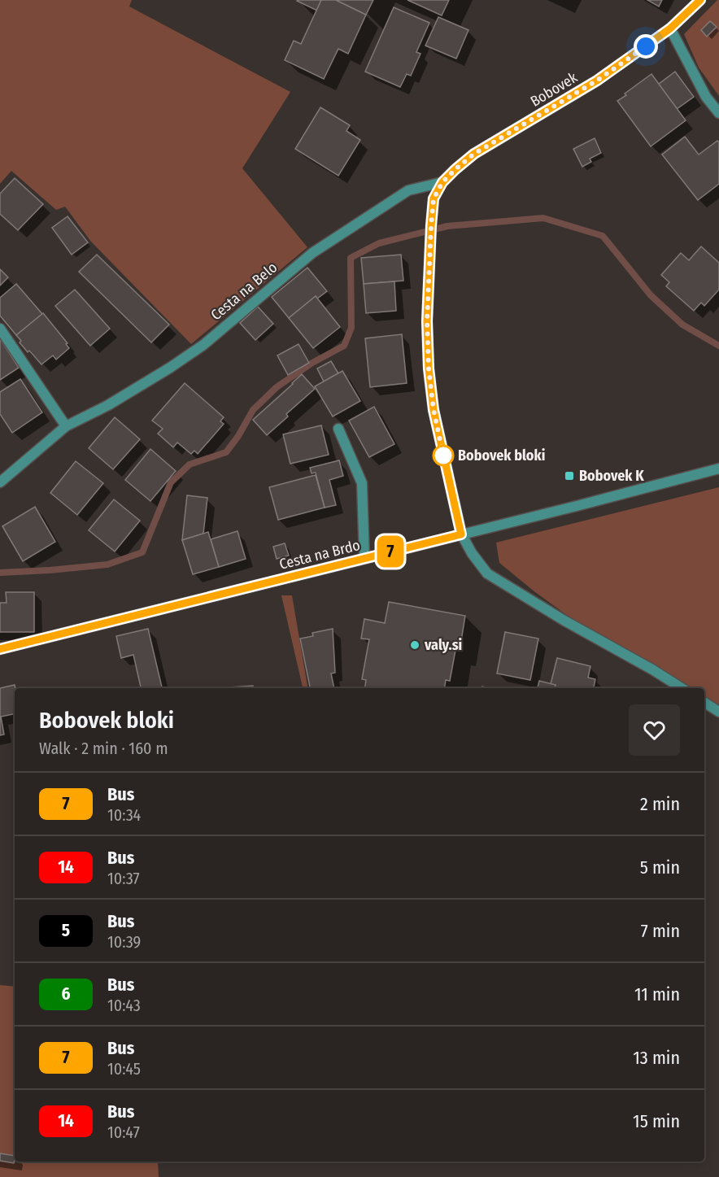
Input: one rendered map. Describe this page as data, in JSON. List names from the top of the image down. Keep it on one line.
{"streets":{"street":["Bobovek","Cesta na Belo","Cesta na Brdo"]},"crossings":[["Bobovek","Cesta na Belo"],["Bobovek","Cesta na Brdo"]],"places":{"other":["Bobovek bloki","valy.si"],"transit":["Bobovek K"]},"lines":["bus line 7"],"page":{"on_map":"7","heading":["Bobovek bloki","Walk · 2 min · 160 m"],"list":[{"mark":"7","name":"Bus","note":"10:34","value":"2 min"},{"mark":"14","name":"Bus","note":"10:37","value":"5 min"},{"mark":"5","name":"Bus","note":"10:39","value":"7 min"},{"mark":"6","name":"Bus","note":"10:43","value":"11 min"},{"mark":"7","name":"Bus","note":"10:45","value":"13 min"},{"mark":"14","name":"Bus","note":"10:47","value":"15 min"}]}}
